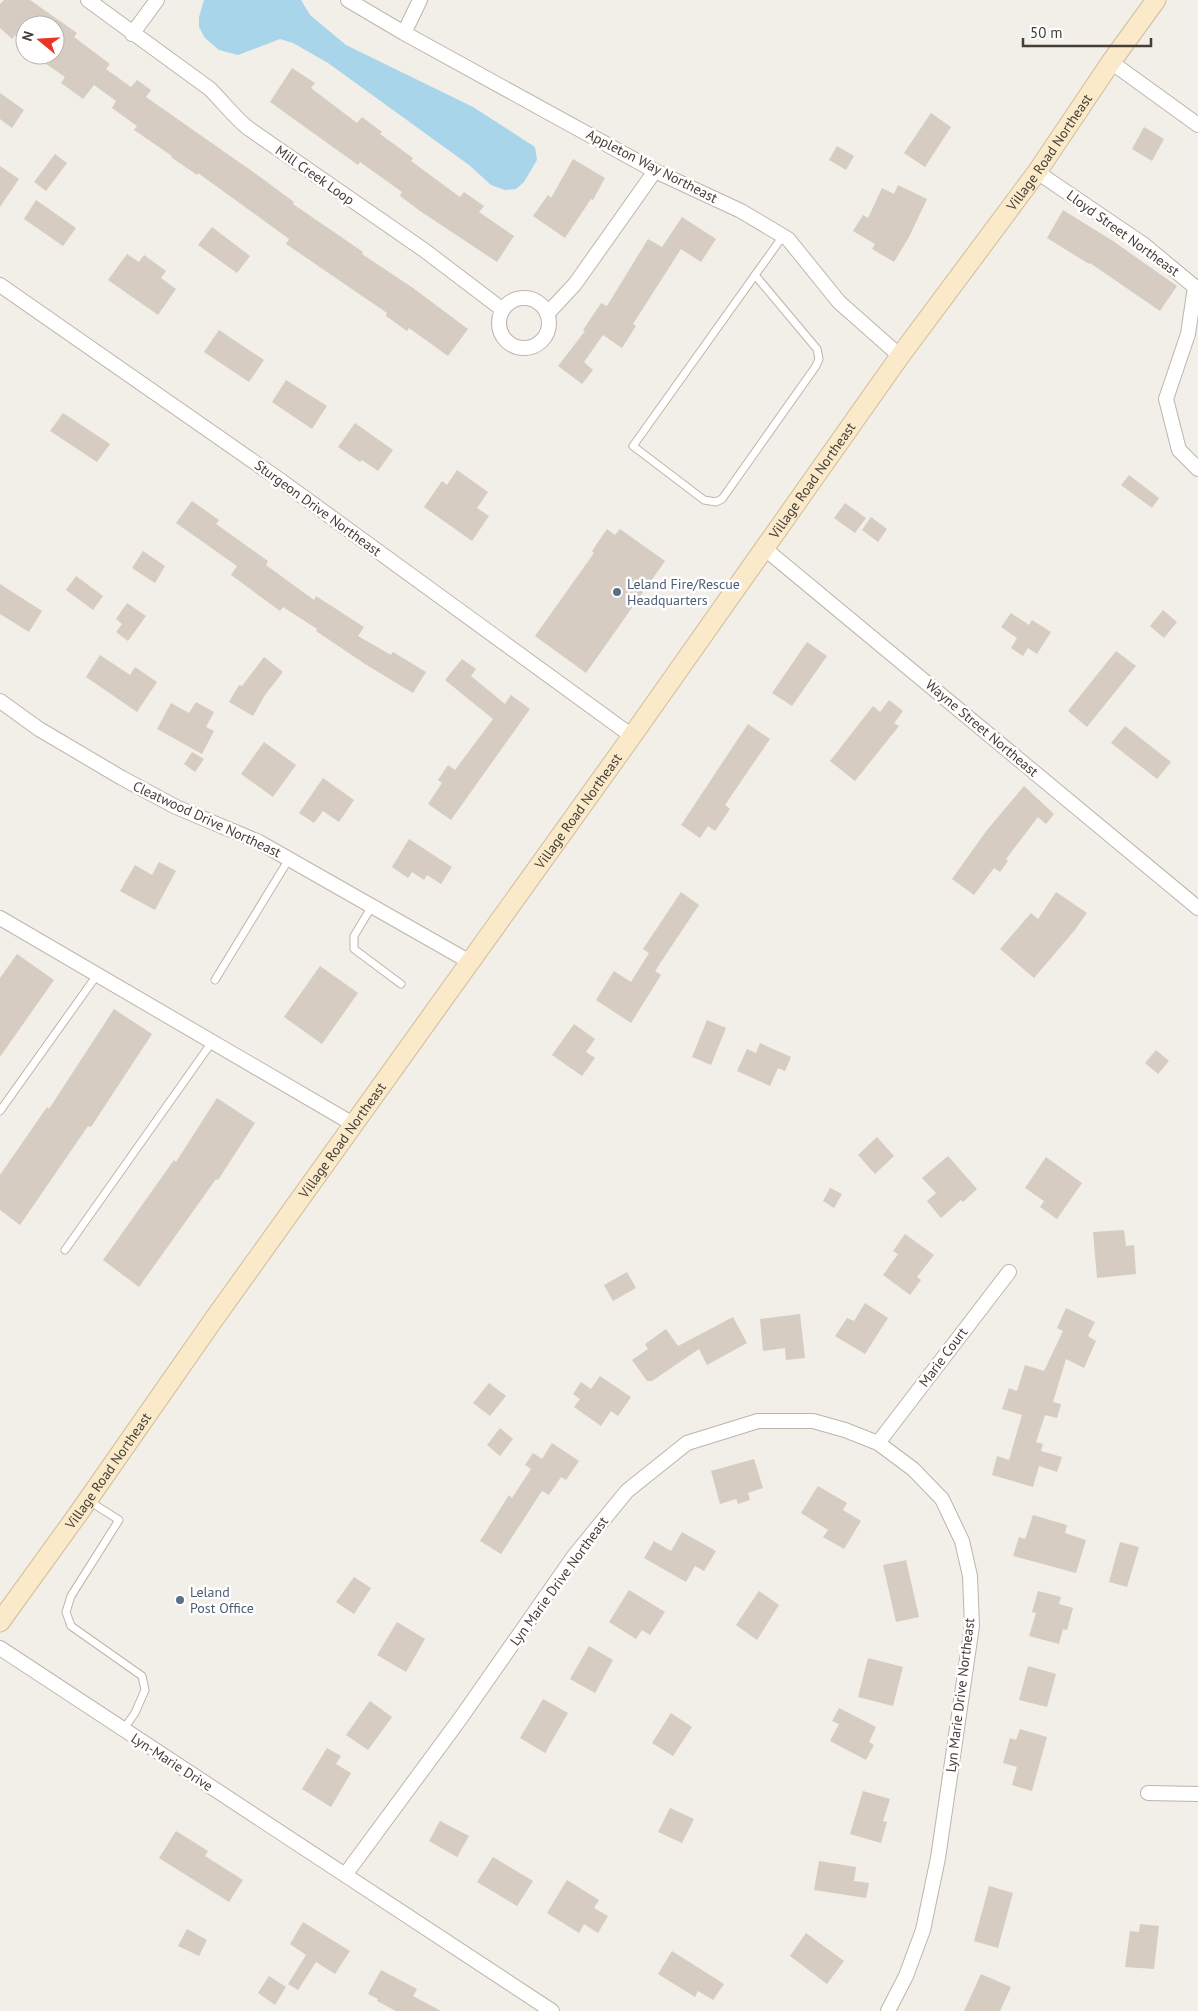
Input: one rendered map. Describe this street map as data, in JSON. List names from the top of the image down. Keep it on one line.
{"streets":{"main road":["Village Road Northeast"],"street":["Appleton Way Northeast","Mill Creek Loop","Lloyd Street Northeast","Sturgeon Drive Northeast","Wayne Street Northeast","Cleatwood Drive Northeast","Marie Court","Lyn Marie Drive Northeast","Lyn-Marie Drive"]},"crossings":[["Village Road Northeast","Appleton Way Northeast"],["Village Road Northeast","Lloyd Street Northeast"],["Village Road Northeast","Sturgeon Drive Northeast"],["Village Road Northeast","Wayne Street Northeast"],["Village Road Northeast","Cleatwood Drive Northeast"],["Marie Court","Lyn Marie Drive Northeast"],["Lyn Marie Drive Northeast","Lyn-Marie Drive"]],"places":["Leland Fire/Rescue Headquarters","Leland Post Office"],"scale_bar":"50 m","north":"left"}
